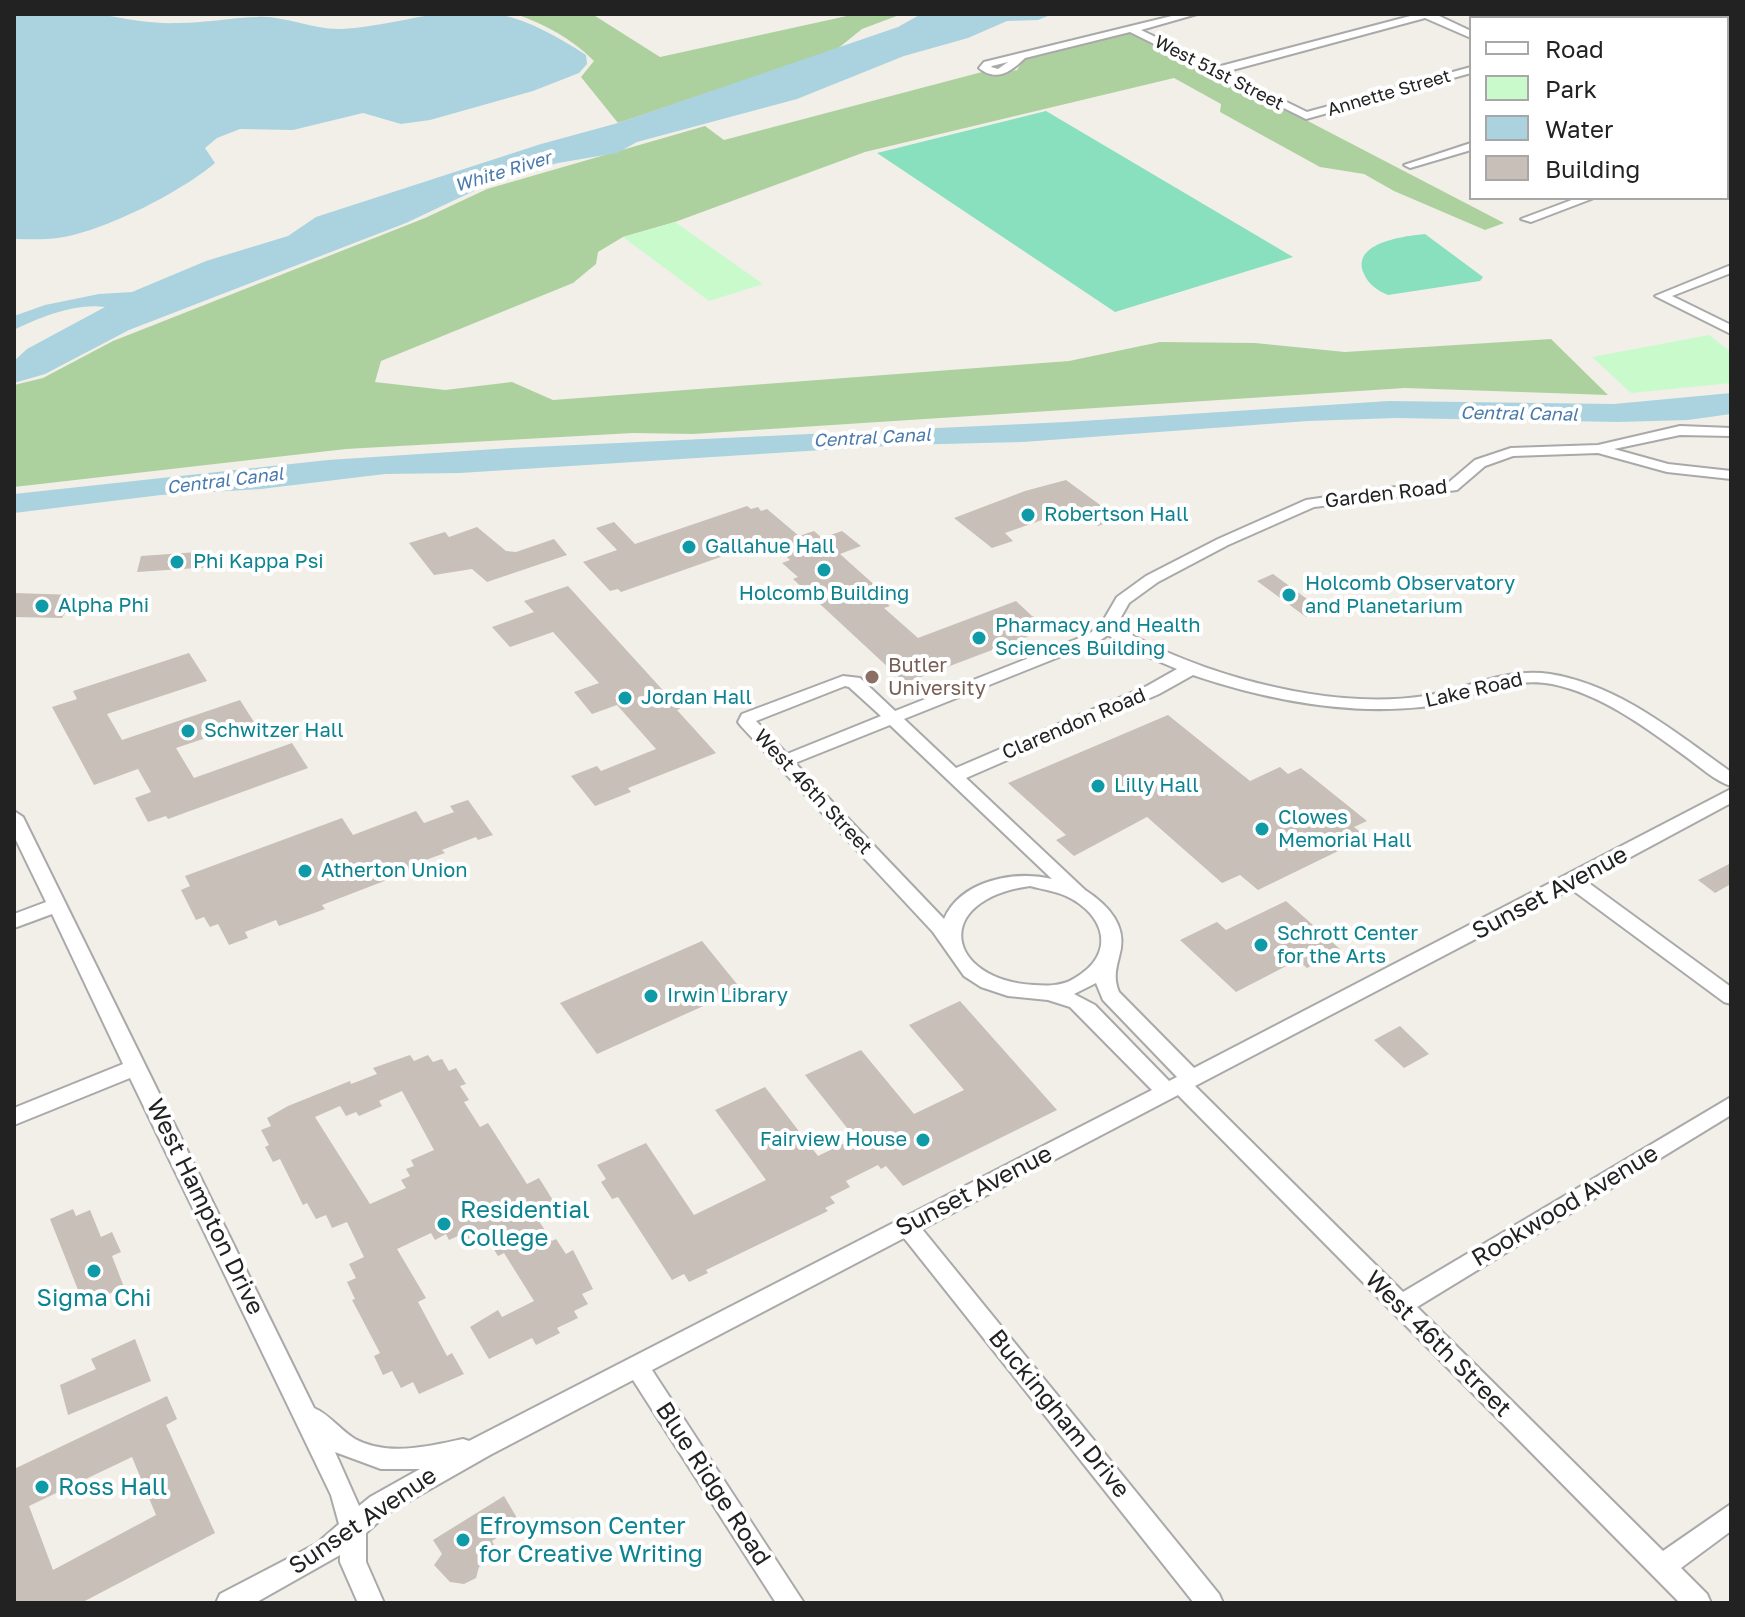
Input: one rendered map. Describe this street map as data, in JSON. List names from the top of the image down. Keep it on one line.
{"streets":{"street":["West 51st Street","Annette Street","Garden Road","Lake Road","Clarendon Road","West 46th Street","Sunset Avenue","Rookwood Avenue","West Hampton Drive","Buckingham Drive","Blue Ridge Road"]},"crossings":[["West 51st Street","Annette Street"],["Garden Road","Lake Road"],["Lake Road","Clarendon Road"],["Clarendon Road","West 46th Street"],["West 46th Street","Sunset Avenue"],["West 46th Street","Rookwood Avenue"],["Sunset Avenue","West Hampton Drive"],["Sunset Avenue","Buckingham Drive"],["Sunset Avenue","Blue Ridge Road"]],"water":["White River","Central Canal"],"places":["Robertson Hall","Gallahue Hall","Phi Kappa Psi","Holcomb Building","Holcomb Observatory and Planetarium","Alpha Phi","Pharmacy and Health Sciences Building","Butler University","Jordan Hall","Schwitzer Hall","Lilly Hall","Clowes Memorial Hall","Atherton Union","Schrott Center for the Arts","Irwin Library","Fairview House","Residential College","Sigma Chi","Ross Hall","Efroymson Center for Creative Writing"],"legend":["Road","Park","Water","Building"]}
